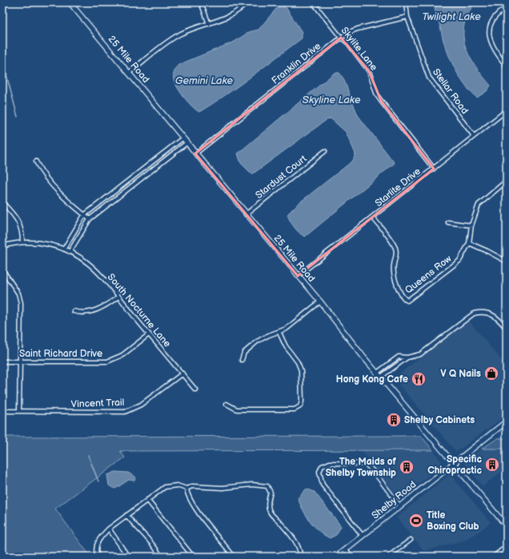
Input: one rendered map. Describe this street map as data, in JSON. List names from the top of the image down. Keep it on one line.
{"streets":{"street":["Skylite Lane","25 Mile Road","Franklin Drive","Stellar Road","Stardust Court","Starlite Drive","Queens Row","South Nocturne Lane","Saint Richard Drive","Vincent Trail","Shelby Road"]},"crossings":[["Skylite Lane","Franklin Drive"],["Skylite Lane","Starlite Drive"],["25 Mile Road","Franklin Drive"],["25 Mile Road","Stardust Court"],["25 Mile Road","Starlite Drive"],["25 Mile Road","Shelby Road"],["Franklin Drive","Stellar Road"],["Stellar Road","Starlite Drive"],["Starlite Drive","Queens Row"],["South Nocturne Lane","Saint Richard Drive"],["South Nocturne Lane","Vincent Trail"]],"water":["Twilight Lake","Gemini Lake","Skyline Lake"],"places":{"shop":["V Q Nails"],"restaurant":["Hong Kong Cafe"],"building":["Shelby Cabinets","Specific Chiropractic","The Maids of Shelby Township"],"sports":["Title Boxing Club"]}}
